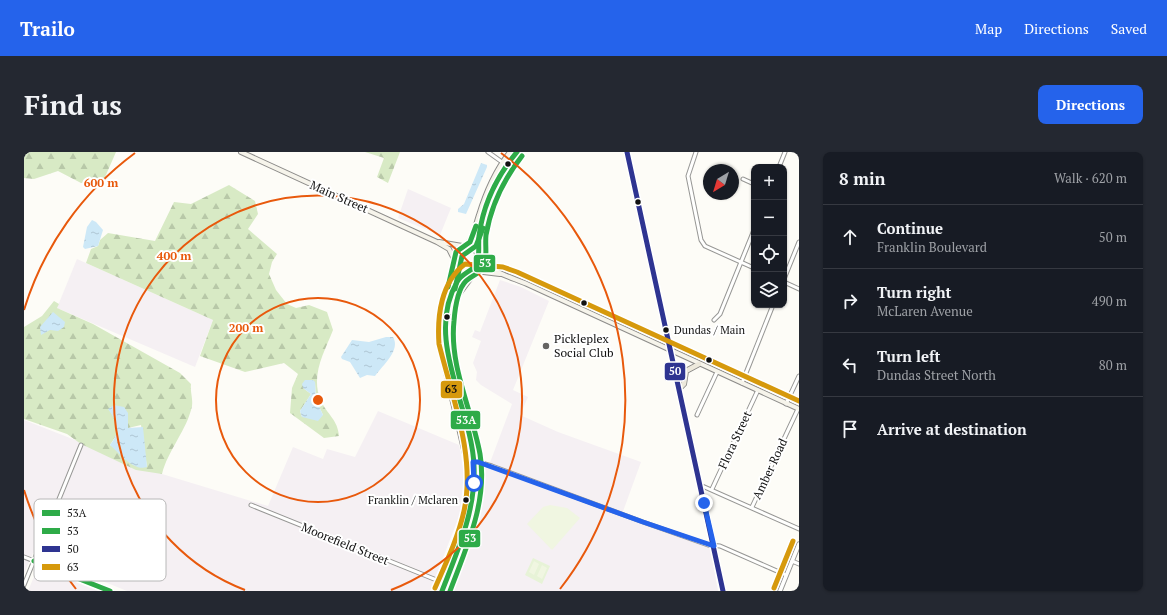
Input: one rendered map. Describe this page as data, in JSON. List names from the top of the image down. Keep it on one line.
{"streets":{"main road":["Main Street"],"street":["Flora Street","Amber Road","Moorefield Street"]},"places":["Dundas / Main","Pickleplex Social Club","Franklin / Mclaren"],"lines":["transit line 53A","transit line 50","transit line 53","transit line 63"],"legend":["53A","53","50","63"],"north":"bottom left","page":{"header":"Trailo","nav":["Map","Directions","Saved"],"buttons":"Directions","title":"Find us","heading":["8 min","Walk · 620 m"],"map_buttons":["+","−"],"list":[["Continue","Franklin Boulevard","50 m"],["Turn right","McLaren Avenue","490 m"],["Turn left","Dundas Street North","80 m"],"Arrive at destination"]},"rings":["600 m","400 m","200 m"]}
